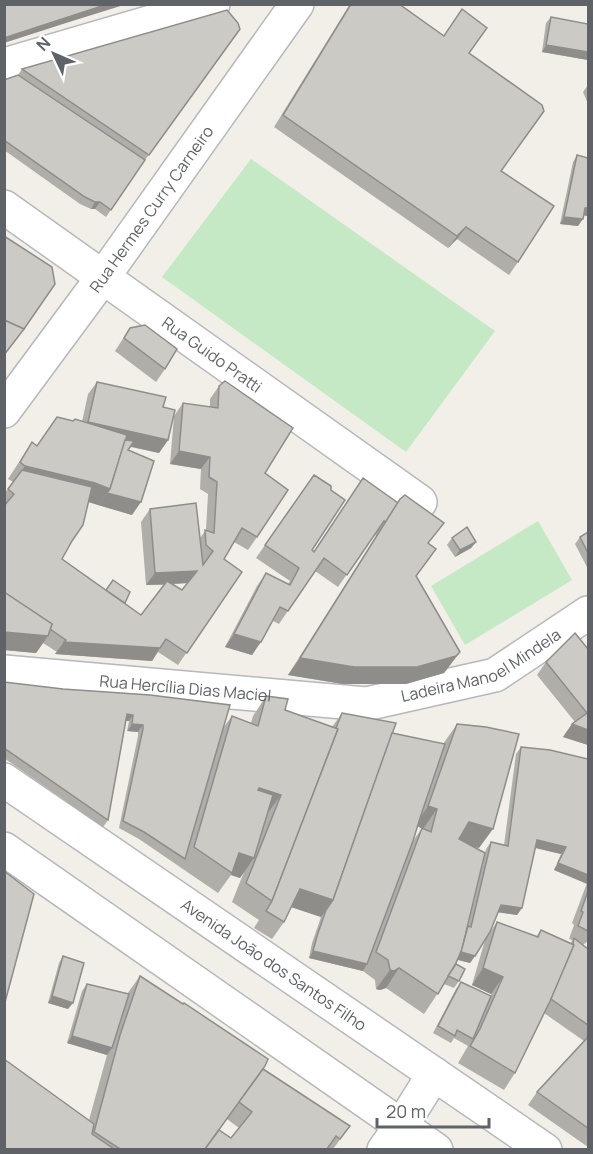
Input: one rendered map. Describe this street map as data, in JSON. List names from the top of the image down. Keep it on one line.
{"streets":{"street":["Rua Hermes Curry Carneiro","Rua Guido Pratti","Ladeira Manoel Mindela","Rua Hercília Dias Maciel","Avenida João dos Santos Filho"]},"crossings":[["Rua Hermes Curry Carneiro","Rua Guido Pratti"],["Ladeira Manoel Mindela","Rua Hercília Dias Maciel"]],"scale_bar":"20 m","north":"top left"}
